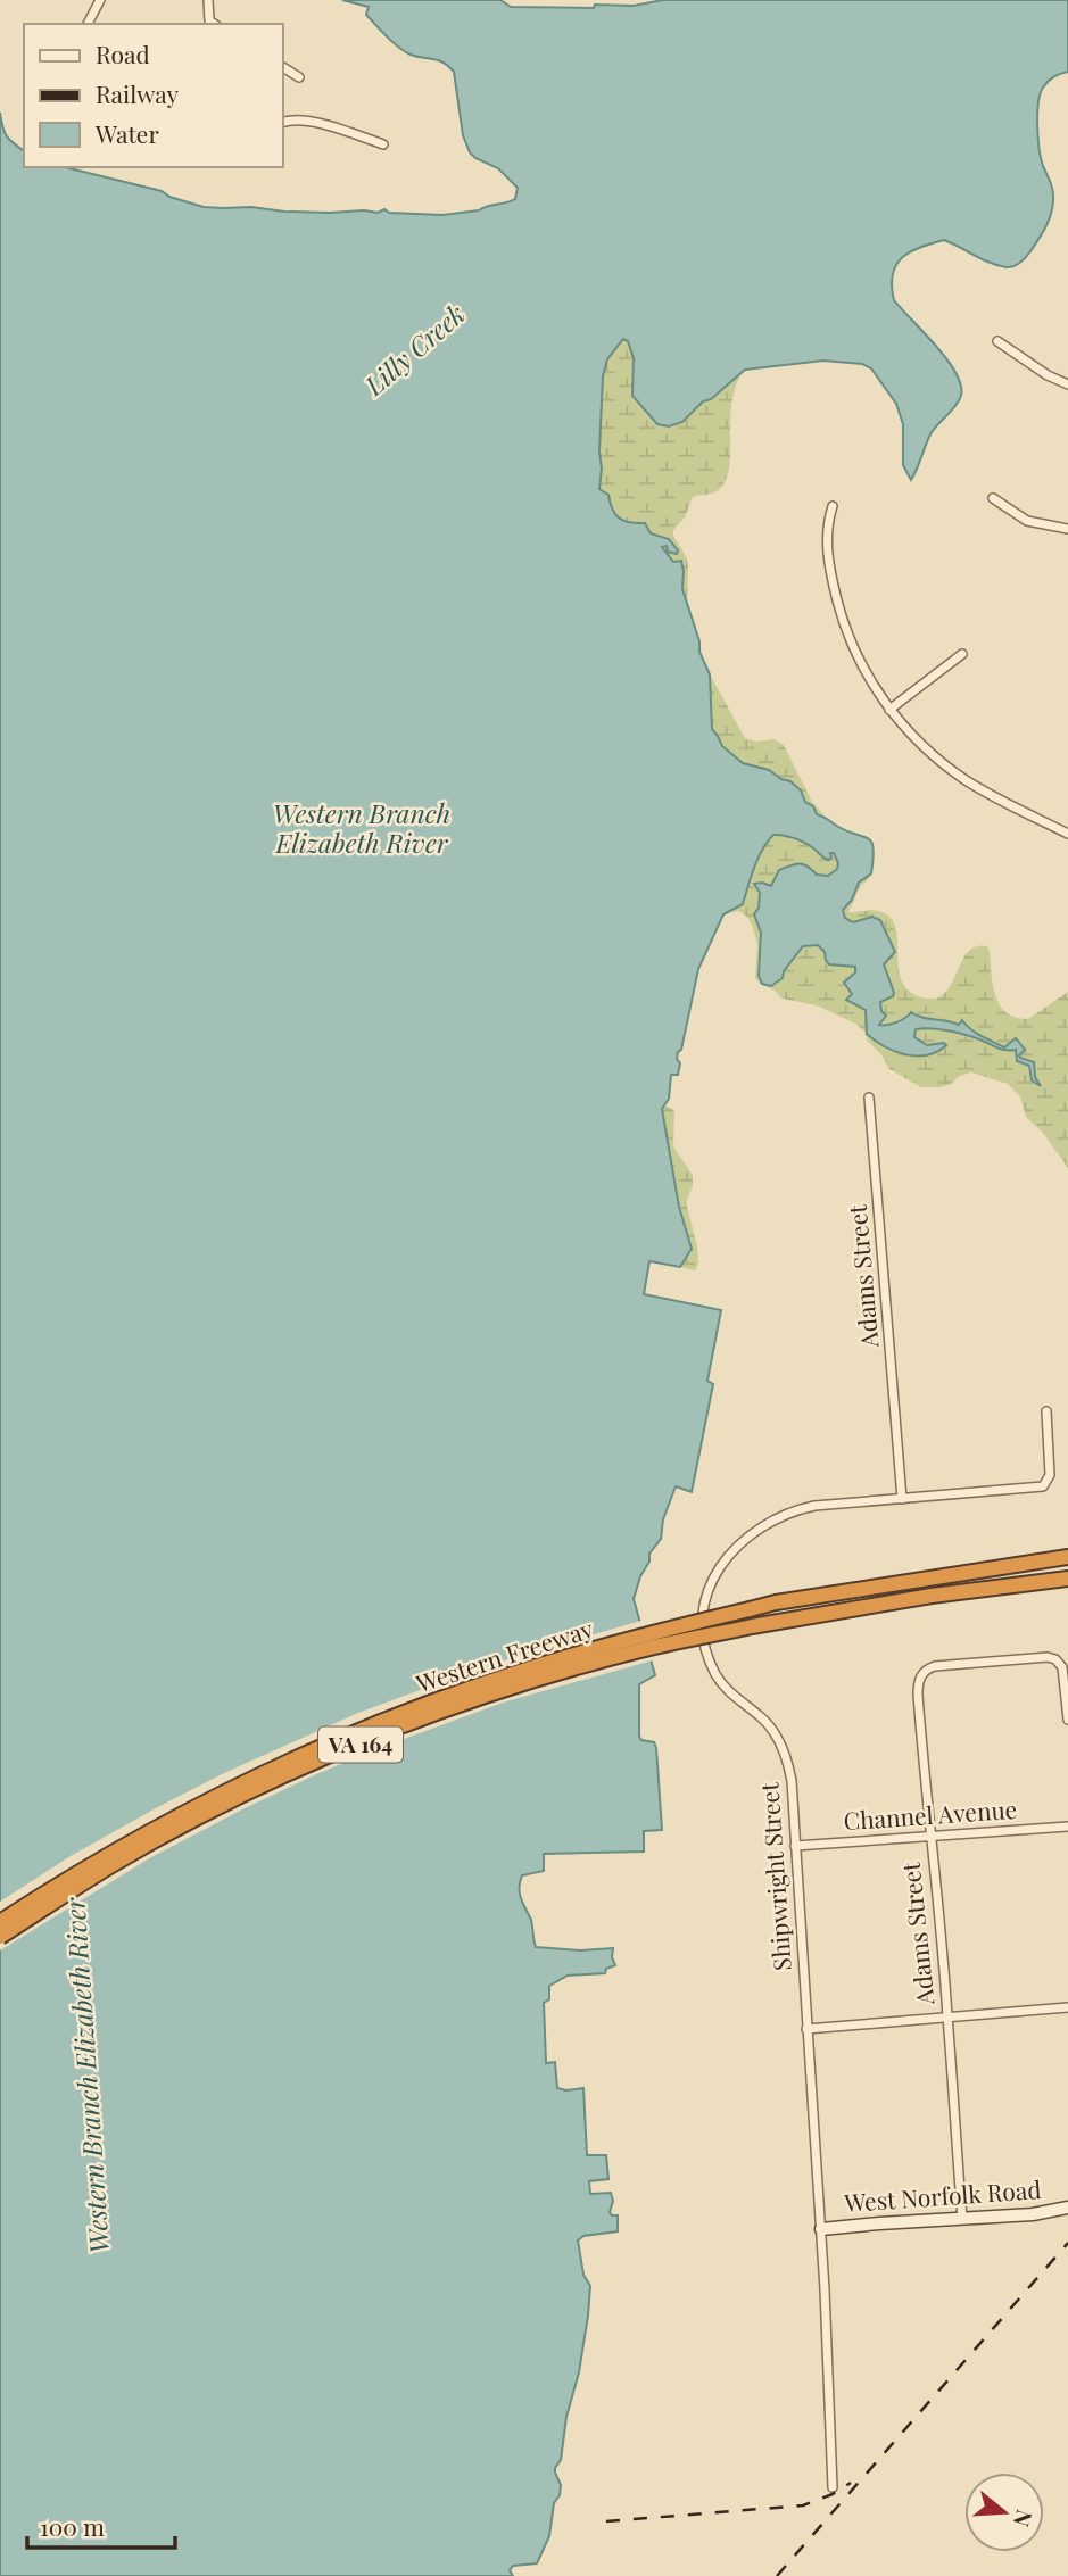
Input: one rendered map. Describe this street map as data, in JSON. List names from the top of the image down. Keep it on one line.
{"streets":{"highway":["Western Freeway","VA 164"],"street":["Adams Street","Channel Avenue","Shipwright Street","West Norfolk Road"]},"crossings":[["Adams Street","Channel Avenue"],["Adams Street","Shipwright Street"],["Adams Street","West Norfolk Road"],["Channel Avenue","Shipwright Street"],["Shipwright Street","West Norfolk Road"]],"water":["Lilly Creek","Western Branch Elizabeth River"],"legend":["Road","Railway","Water"],"scale_bar":"100 m","north":"right"}
